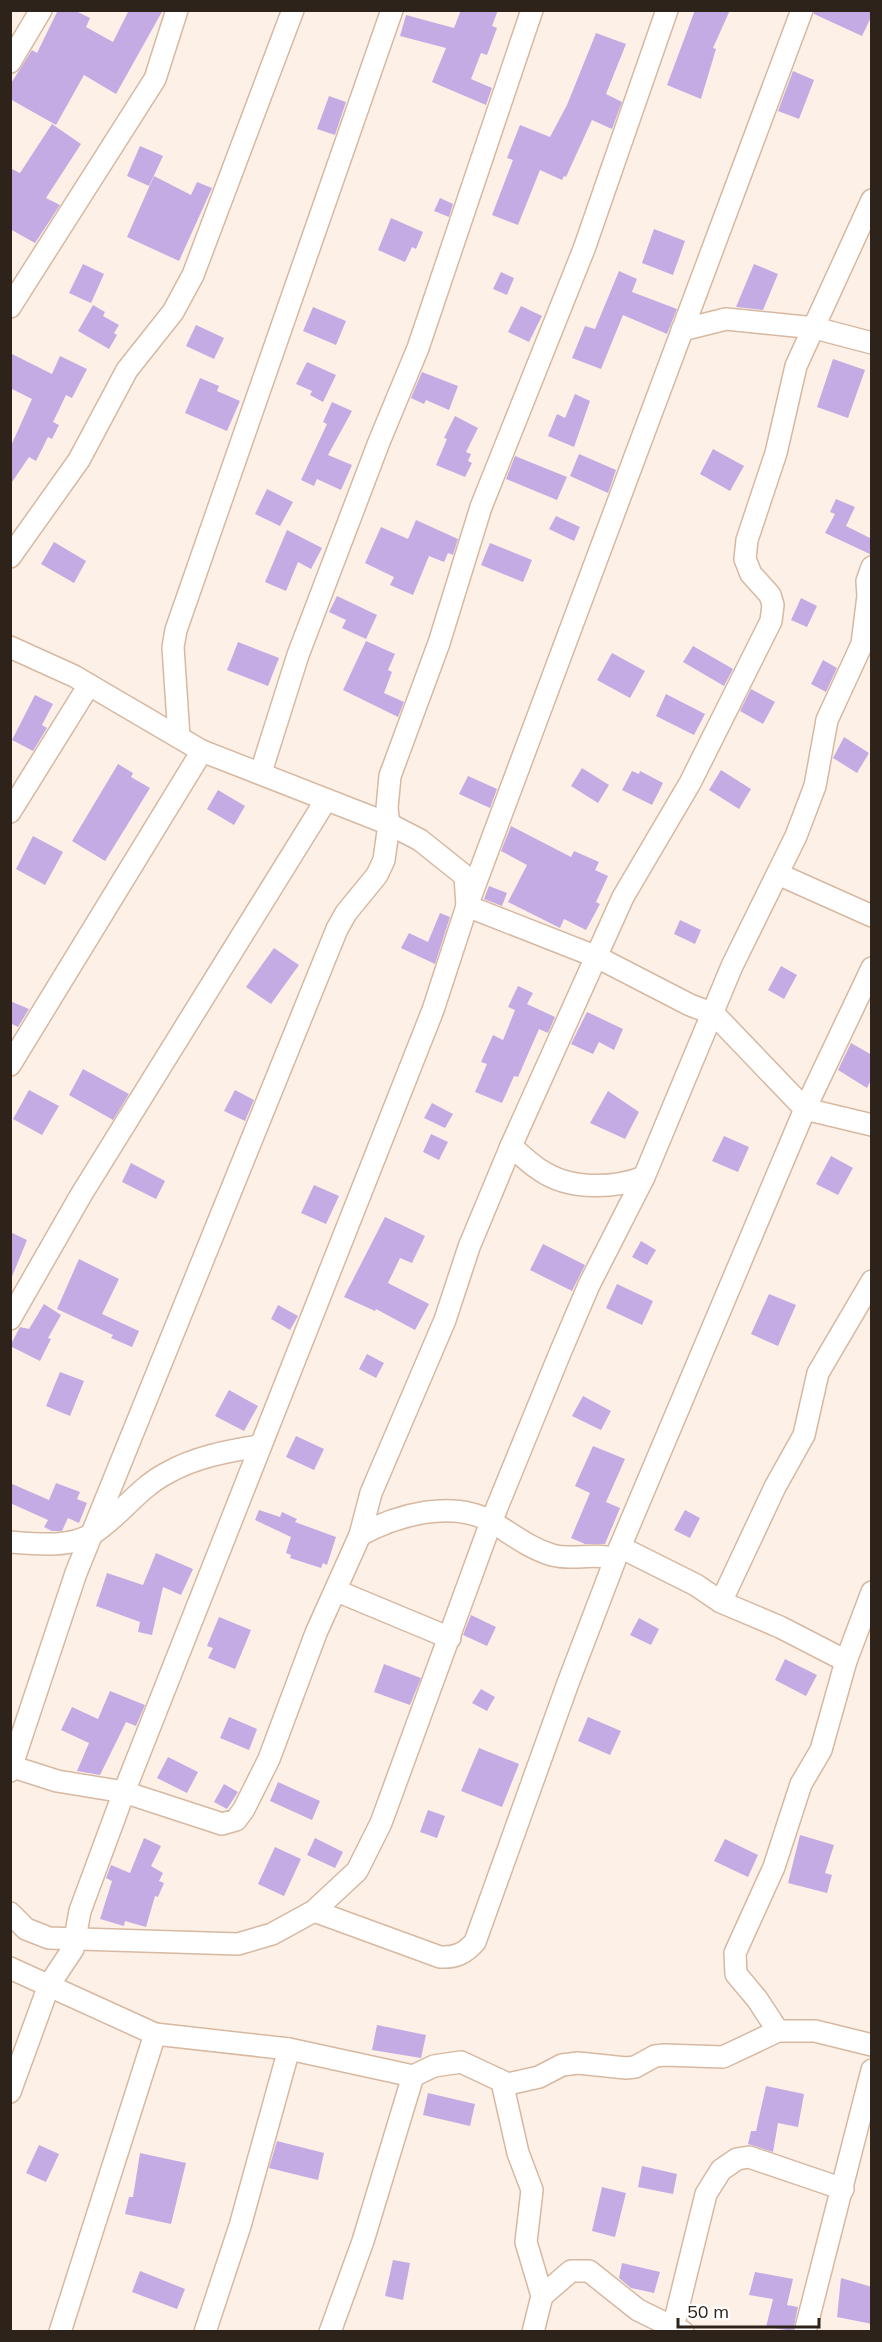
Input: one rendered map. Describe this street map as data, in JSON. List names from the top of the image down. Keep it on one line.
{"scale_bar":"50 m"}
